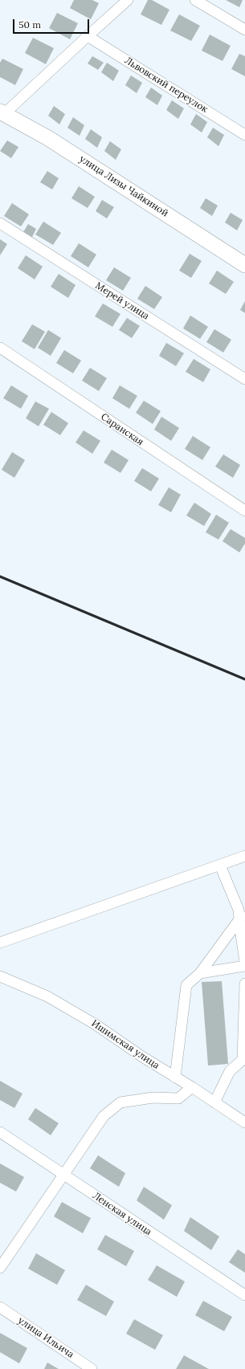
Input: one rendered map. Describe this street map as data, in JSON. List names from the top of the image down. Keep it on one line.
{"streets":{"street":["Львовский переулок","улица Лизы Чайкиной","Мерей улица","Саранская","Ишимская улица","Ленская улица","улица Ильича"]},"scale_bar":"50 m"}
